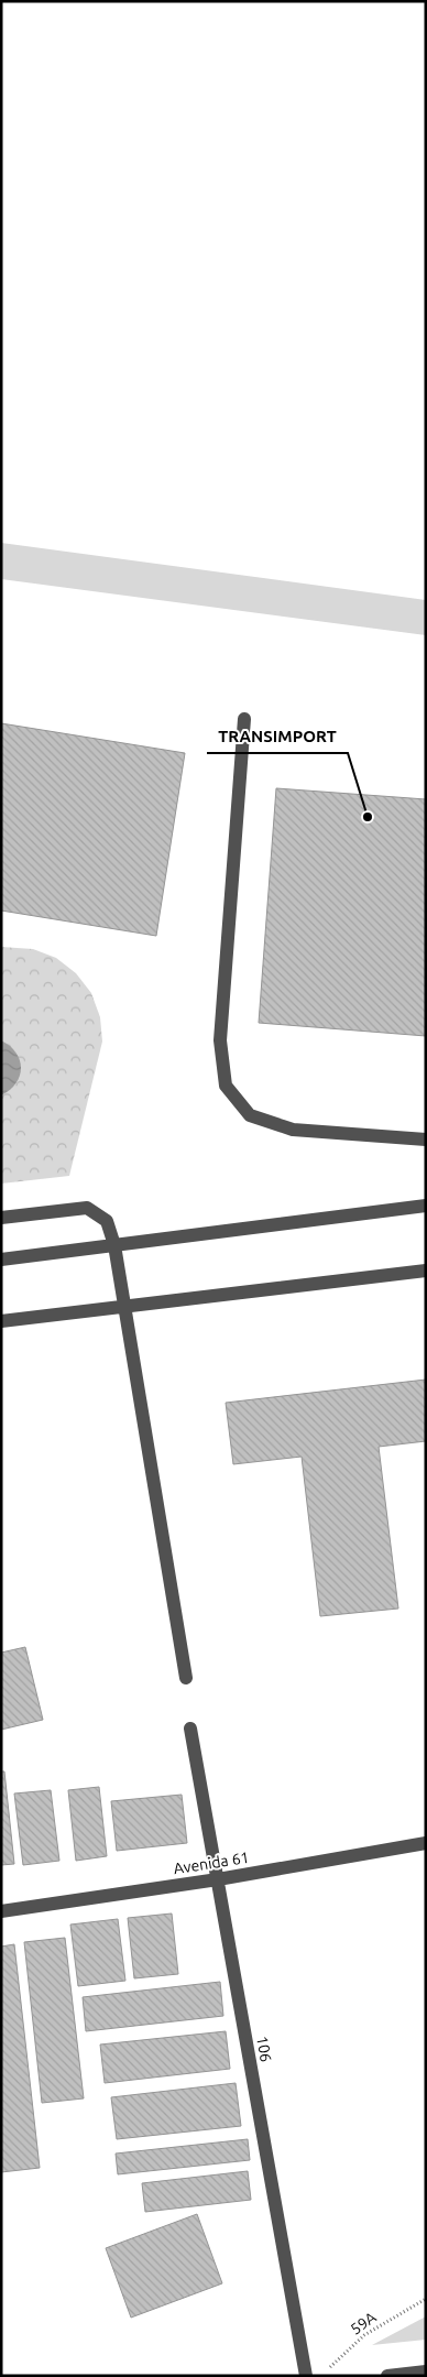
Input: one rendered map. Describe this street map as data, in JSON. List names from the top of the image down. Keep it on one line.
{"streets":{"street":["Avenida 61","106"],"path":["59A"]},"crossings":[["Avenida 61","106"]],"places":["TRANSIMPORT"]}
